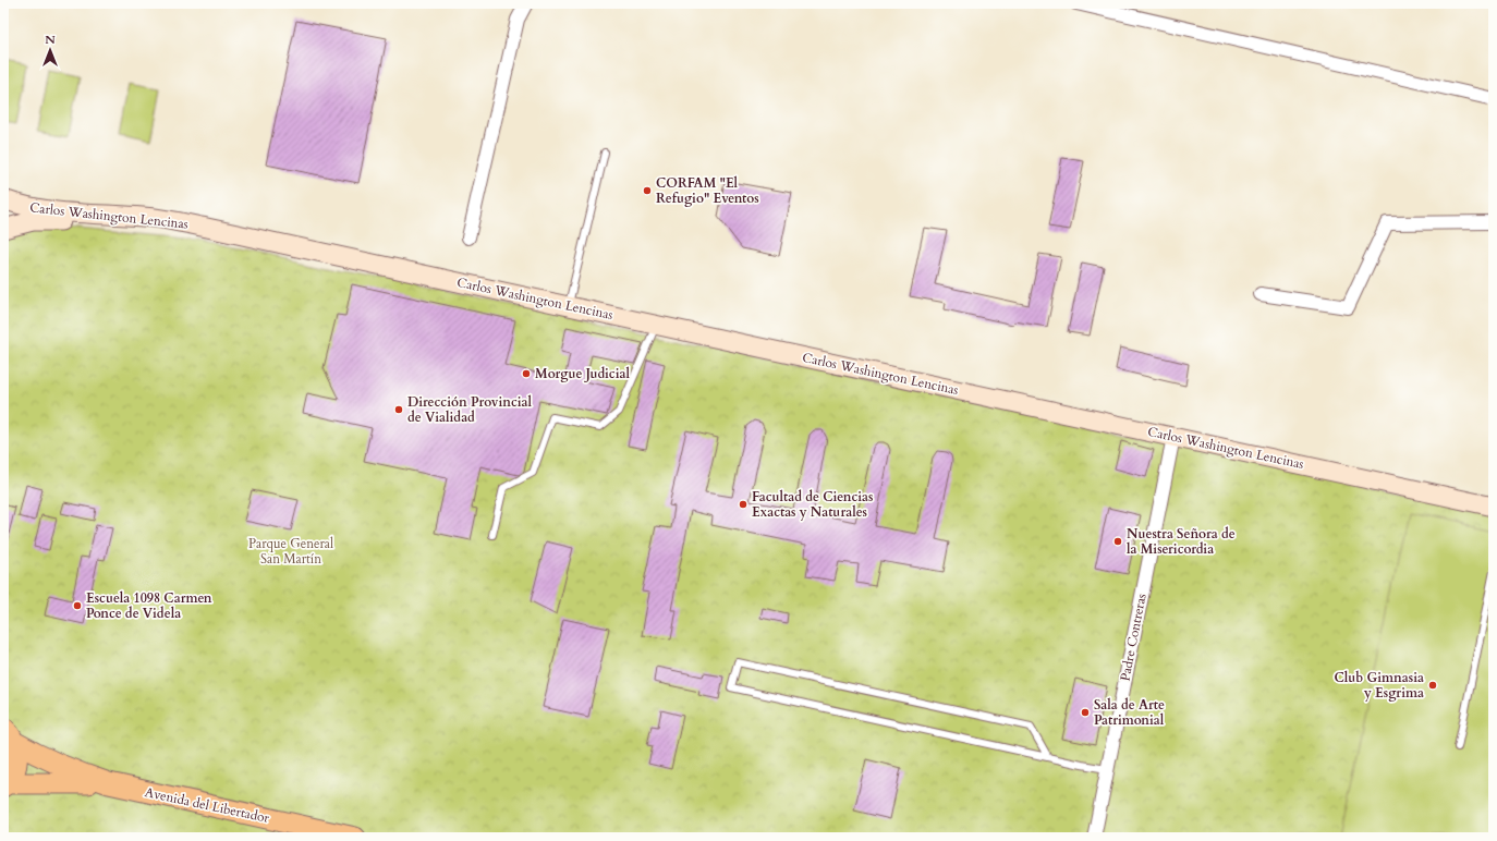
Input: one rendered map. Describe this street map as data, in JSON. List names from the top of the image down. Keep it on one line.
{"streets":{"main road":["Carlos Washington Lencinas","Avenida del Libertador"],"street":["Padre Contreras"]},"crossings":[["Carlos Washington Lencinas","Padre Contreras"]],"parks":["Parque General San Martín"],"places":["CORFAM \"El Refugio\" Eventos","Morgue Judicial","Dirección Provincial de Vialidad","Facultad de Ciencias Exactas y Naturales","Nuestra Señora de la Misericordia","Escuela 1098 Carmen Ponce de Videla","Club Gimnasia y Esgrima","Sala de Arte Patrimonial"],"north":"top"}
